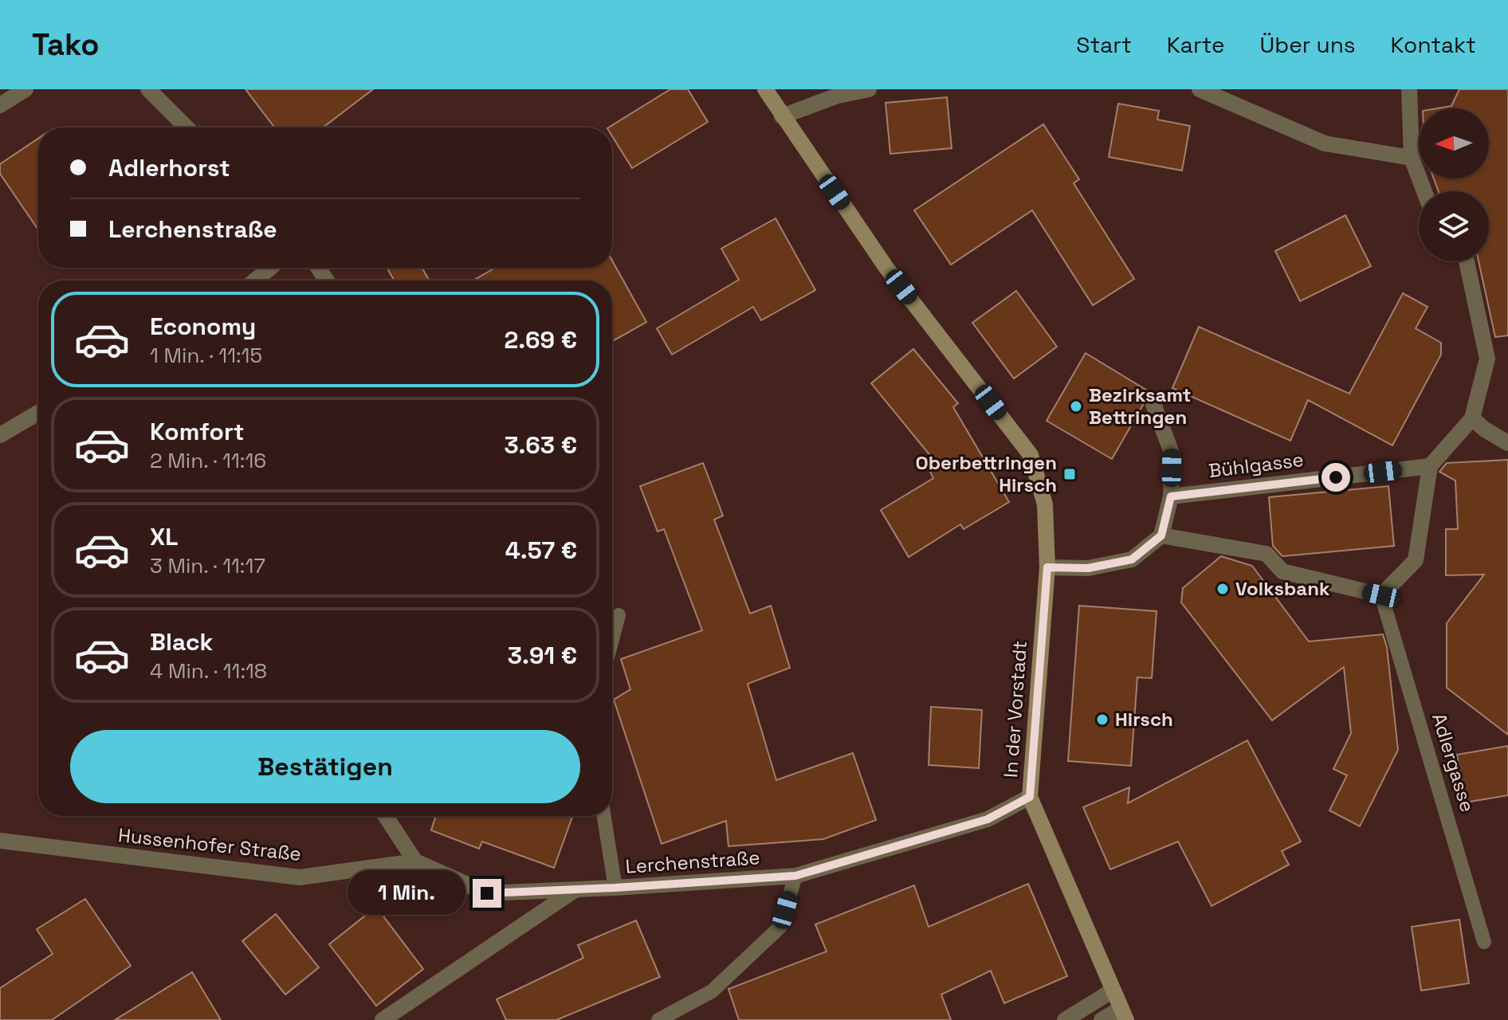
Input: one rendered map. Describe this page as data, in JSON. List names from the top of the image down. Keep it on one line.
{"streets":{"street":["Bühlgasse","In der Vorstadt","Hussenhofer Straße","Lerchenstraße"],"lane":["Adlergasse"]},"crossings":[["In der Vorstadt","Lerchenstraße"],["Hussenhofer Straße","Lerchenstraße"]],"places":{"other":["Bezirksamt Bettringen","Volksbank","Hirsch"],"transit":["Oberbettringen Hirsch"]},"north":"left","page":{"header":"Tako","nav":["Start","Karte","Über uns","Kontakt"],"banner":["Adlerhorst","Lerchenstraße"],"list":[{"name":"Economy","note":"1 Min. · 11:15","value":"2.69 €"},{"name":"Komfort","note":"2 Min. · 11:16","value":"3.63 €"},{"name":"XL","note":"3 Min. · 11:17","value":"4.57 €"},{"name":"Black","note":"4 Min. · 11:18","value":"3.91 €"}],"buttons":"Bestätigen","bubble":"1 Min."}}
